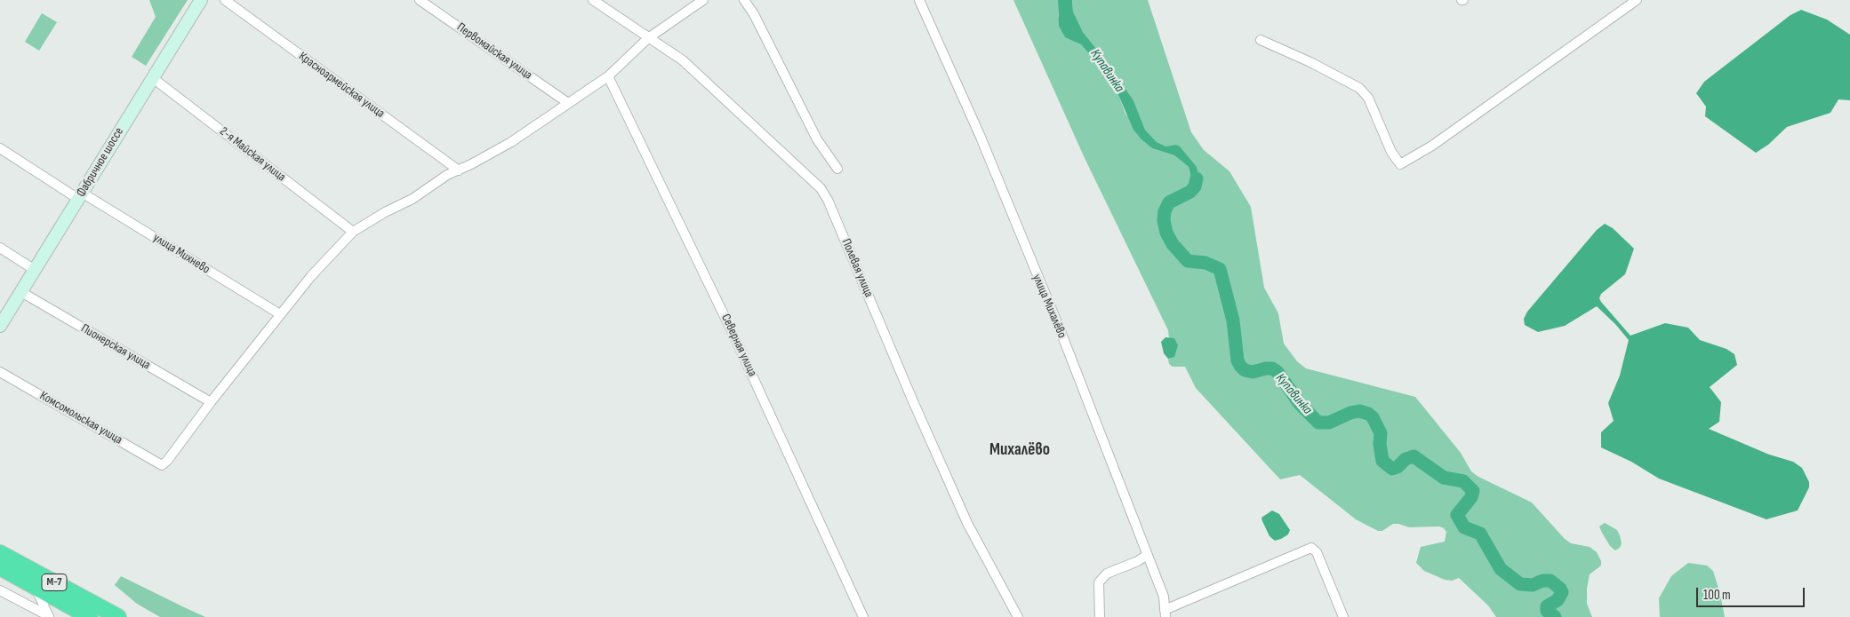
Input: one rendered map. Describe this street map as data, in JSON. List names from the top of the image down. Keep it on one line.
{"streets":{"highway":["М-7"],"main road":["Фабричное шоссе"],"street":["Первомайская улица","Красноармейская улица","2-я Майская улица","улица Михнево","Полевая улица","улица Михалёво","Северная улица","Пионерская улица","Комсомольская улица"]},"crossings":[["2-я Майская улица","Фабричное шоссе"],["Фабричное шоссе","улица Михнево"],["Фабричное шоссе","Пионерская улица"],["Пионерская улица","Комсомольская улица"]],"districts":["Михалёво"],"water":["Купавинка"],"scale_bar":"100 m"}
